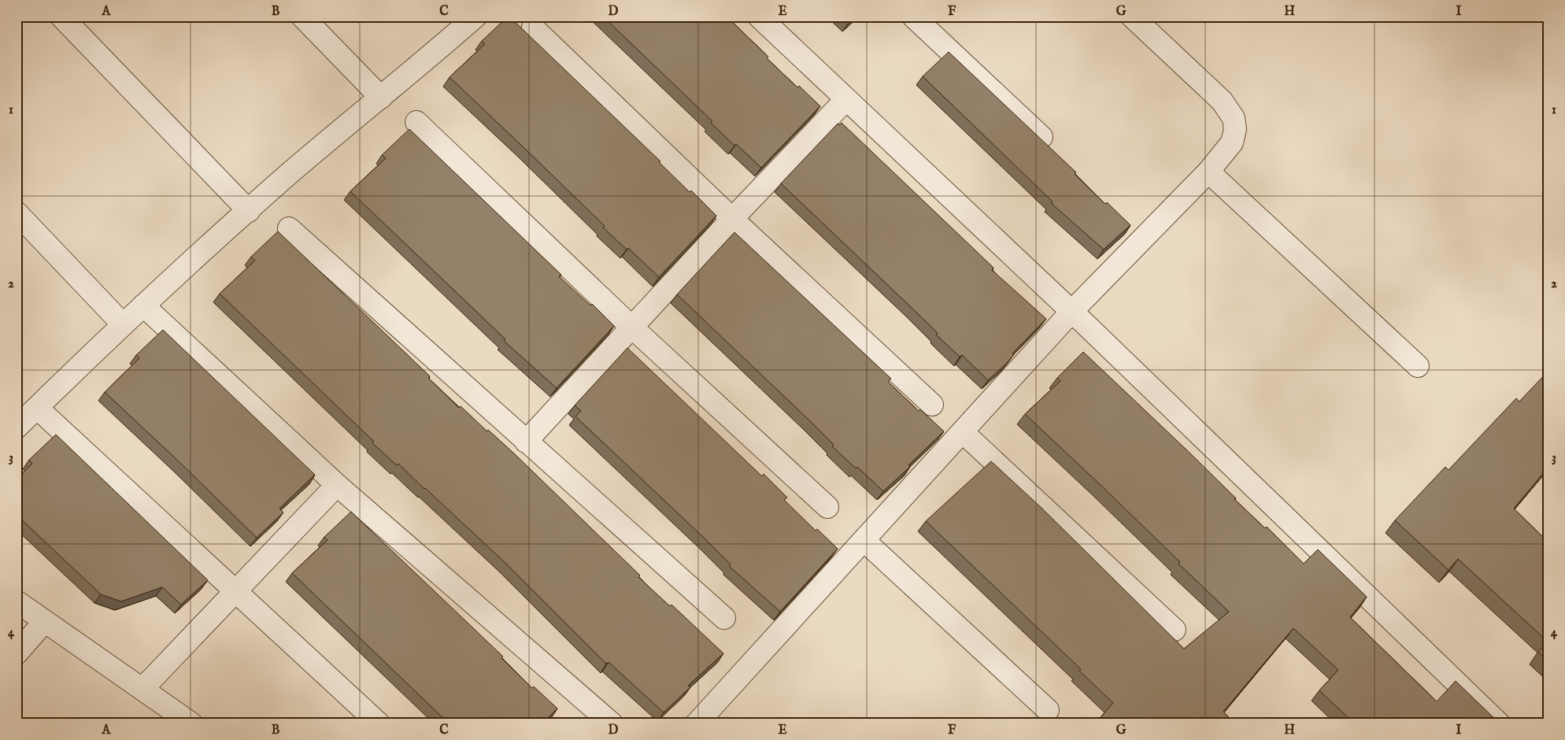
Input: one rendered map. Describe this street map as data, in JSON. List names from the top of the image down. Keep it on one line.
{"grid":{"columns":["A","B","C","D","E","F","G","H","I"],"rows":["1","2","3","4"]}}
